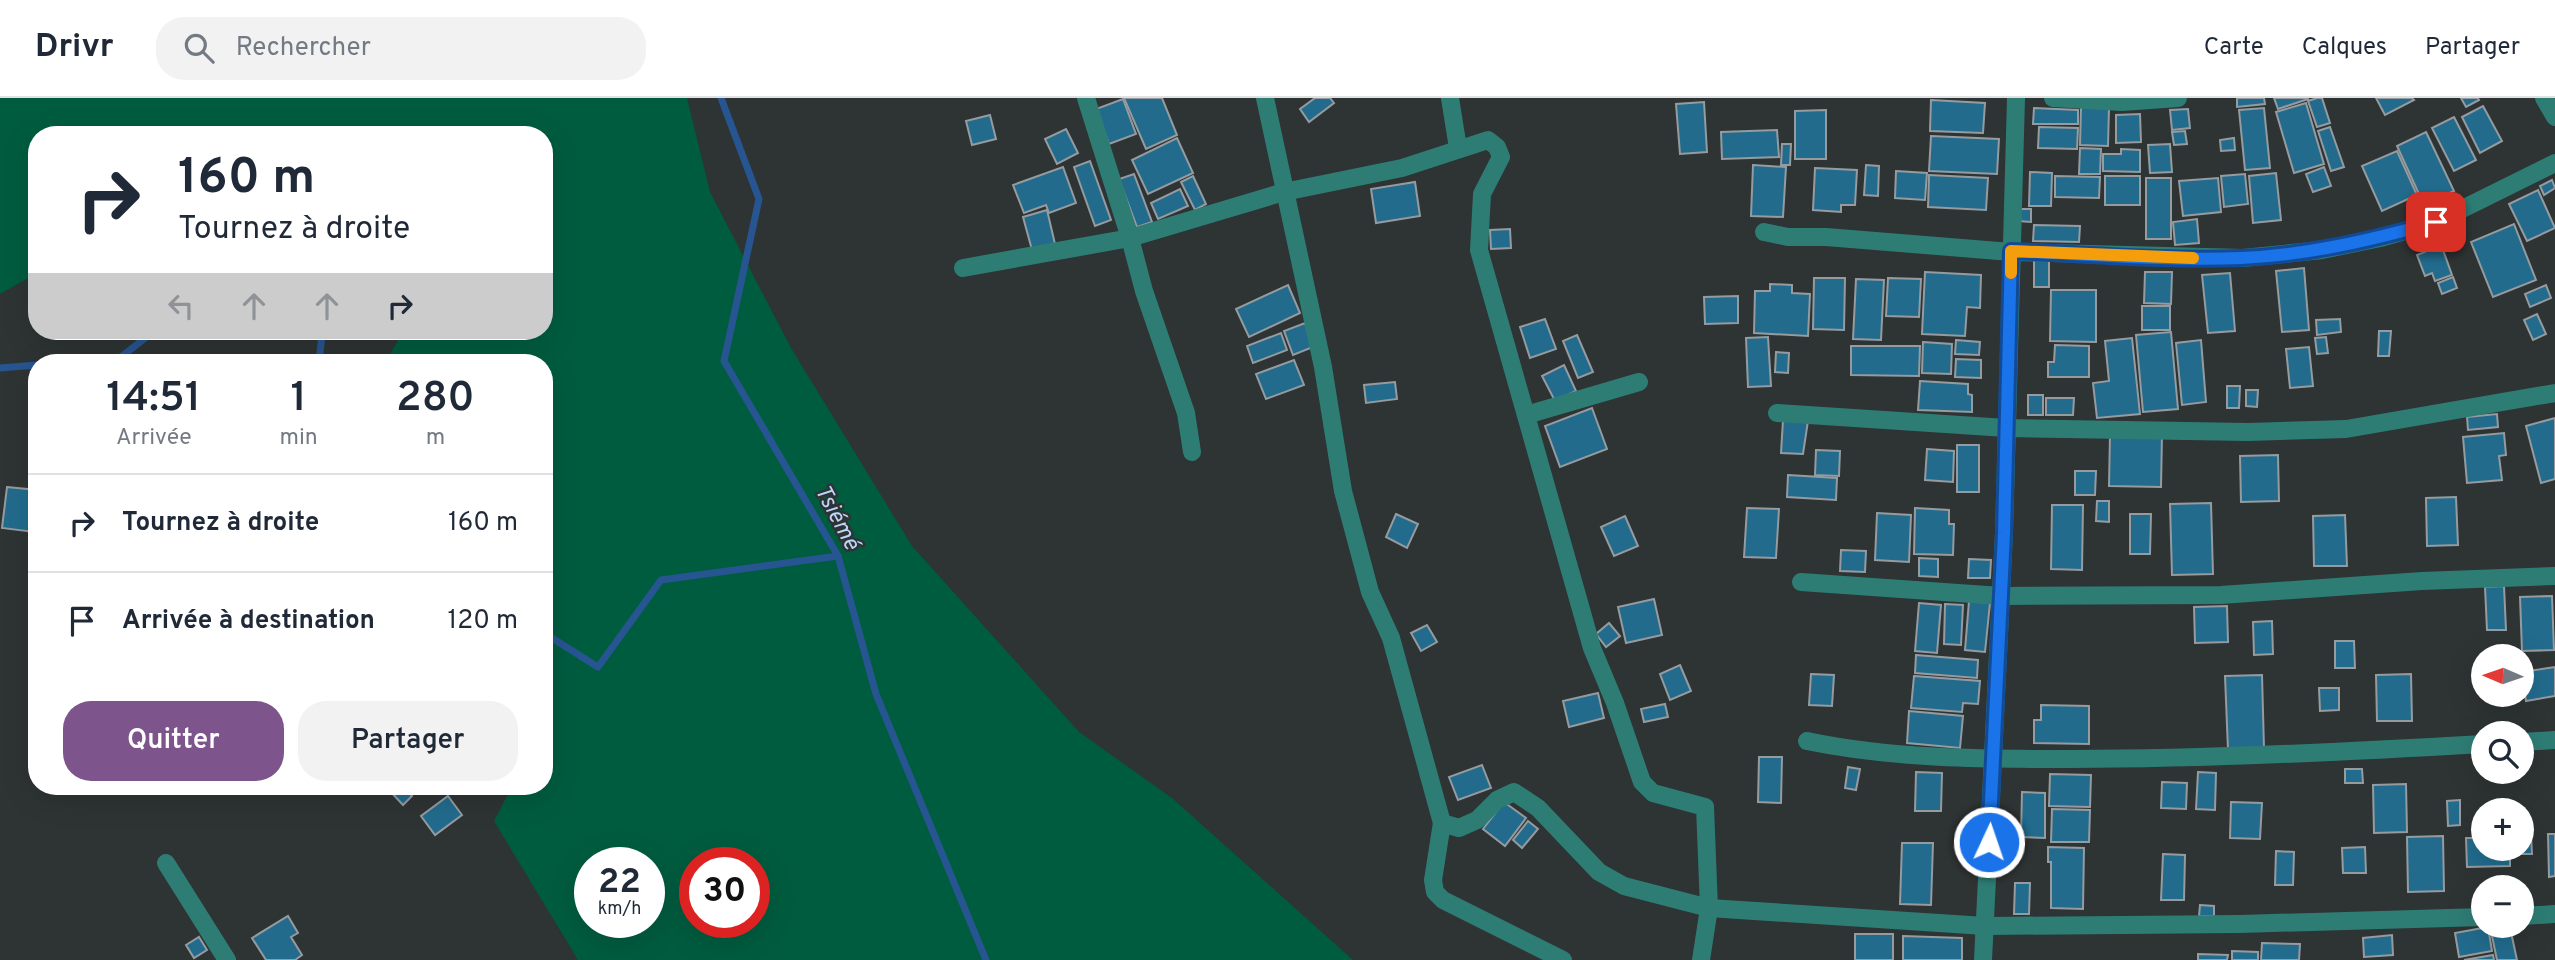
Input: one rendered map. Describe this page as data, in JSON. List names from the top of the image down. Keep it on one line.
{"water":["Tsiémé"],"north":"left","page":{"header":"Drivr","search":"Rechercher","nav":["Carte","Calques","Partager"],"turn":["160 m","Tournez à droite"],"eta":["14:51","Arrivée","1","min","280","m"],"list":[{"name":"Tournez à droite","value":"160 m"},{"name":"Arrivée à destination","value":"120 m"}],"map_buttons":["+","−"],"buttons":["Quitter","Partager"],"speed":"22 km/h","limit":"30"}}
